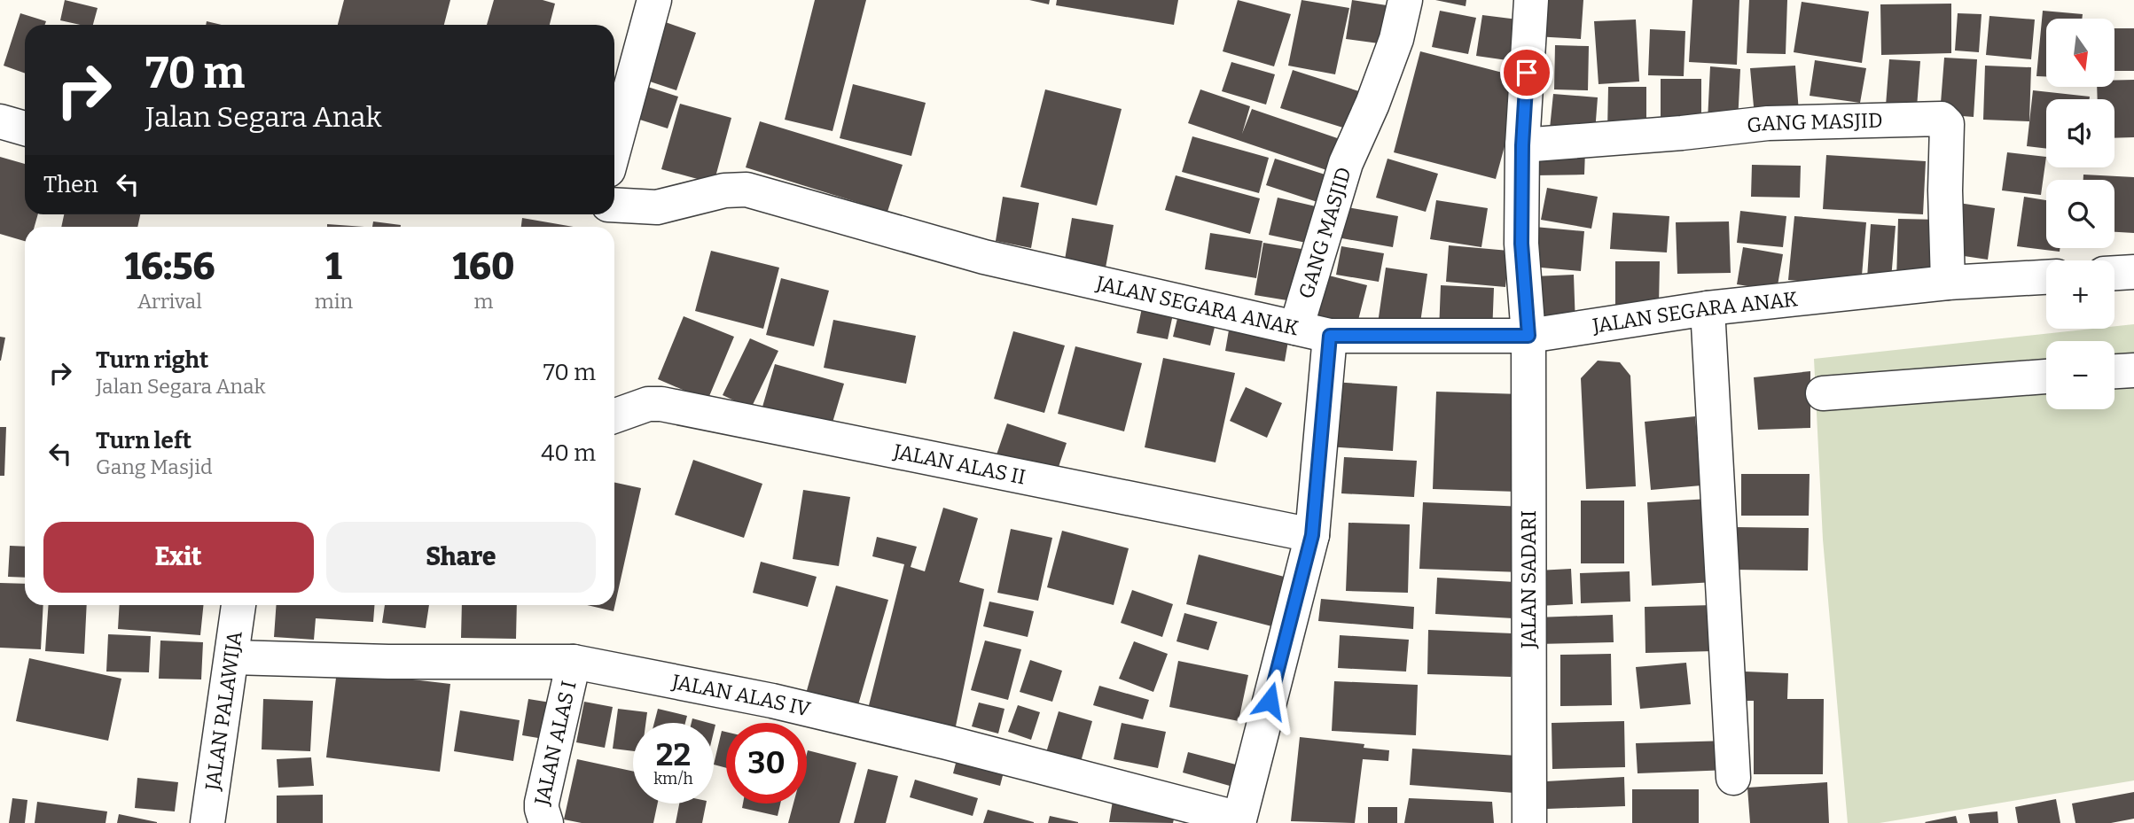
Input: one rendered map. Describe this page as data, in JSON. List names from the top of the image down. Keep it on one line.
{"streets":{"street":["GANG MASJID","JALAN SEGARA ANAK","JALAN ALAS II","JALAN SADARI","JALAN ALAS IV","JALAN PALAWIJA","JALAN ALAS I"]},"crossings":[["GANG MASJID","JALAN SEGARA ANAK"],["JALAN SEGARA ANAK","JALAN SADARI"],["JALAN ALAS IV","JALAN PALAWIJA"],["JALAN ALAS IV","JALAN ALAS I"]],"north":"bottom","page":{"map_buttons":["+","−"],"turn":["70 m","Jalan Segara Anak"],"then":"Then","eta":["16:56","Arrival","1","min","160","m"],"list":[{"name":"Turn right","note":"Jalan Segara Anak","value":"70 m"},{"name":"Turn left","note":"Gang Masjid","value":"40 m"}],"buttons":["Exit","Share"],"speed":"22 km/h","limit":"30"}}
